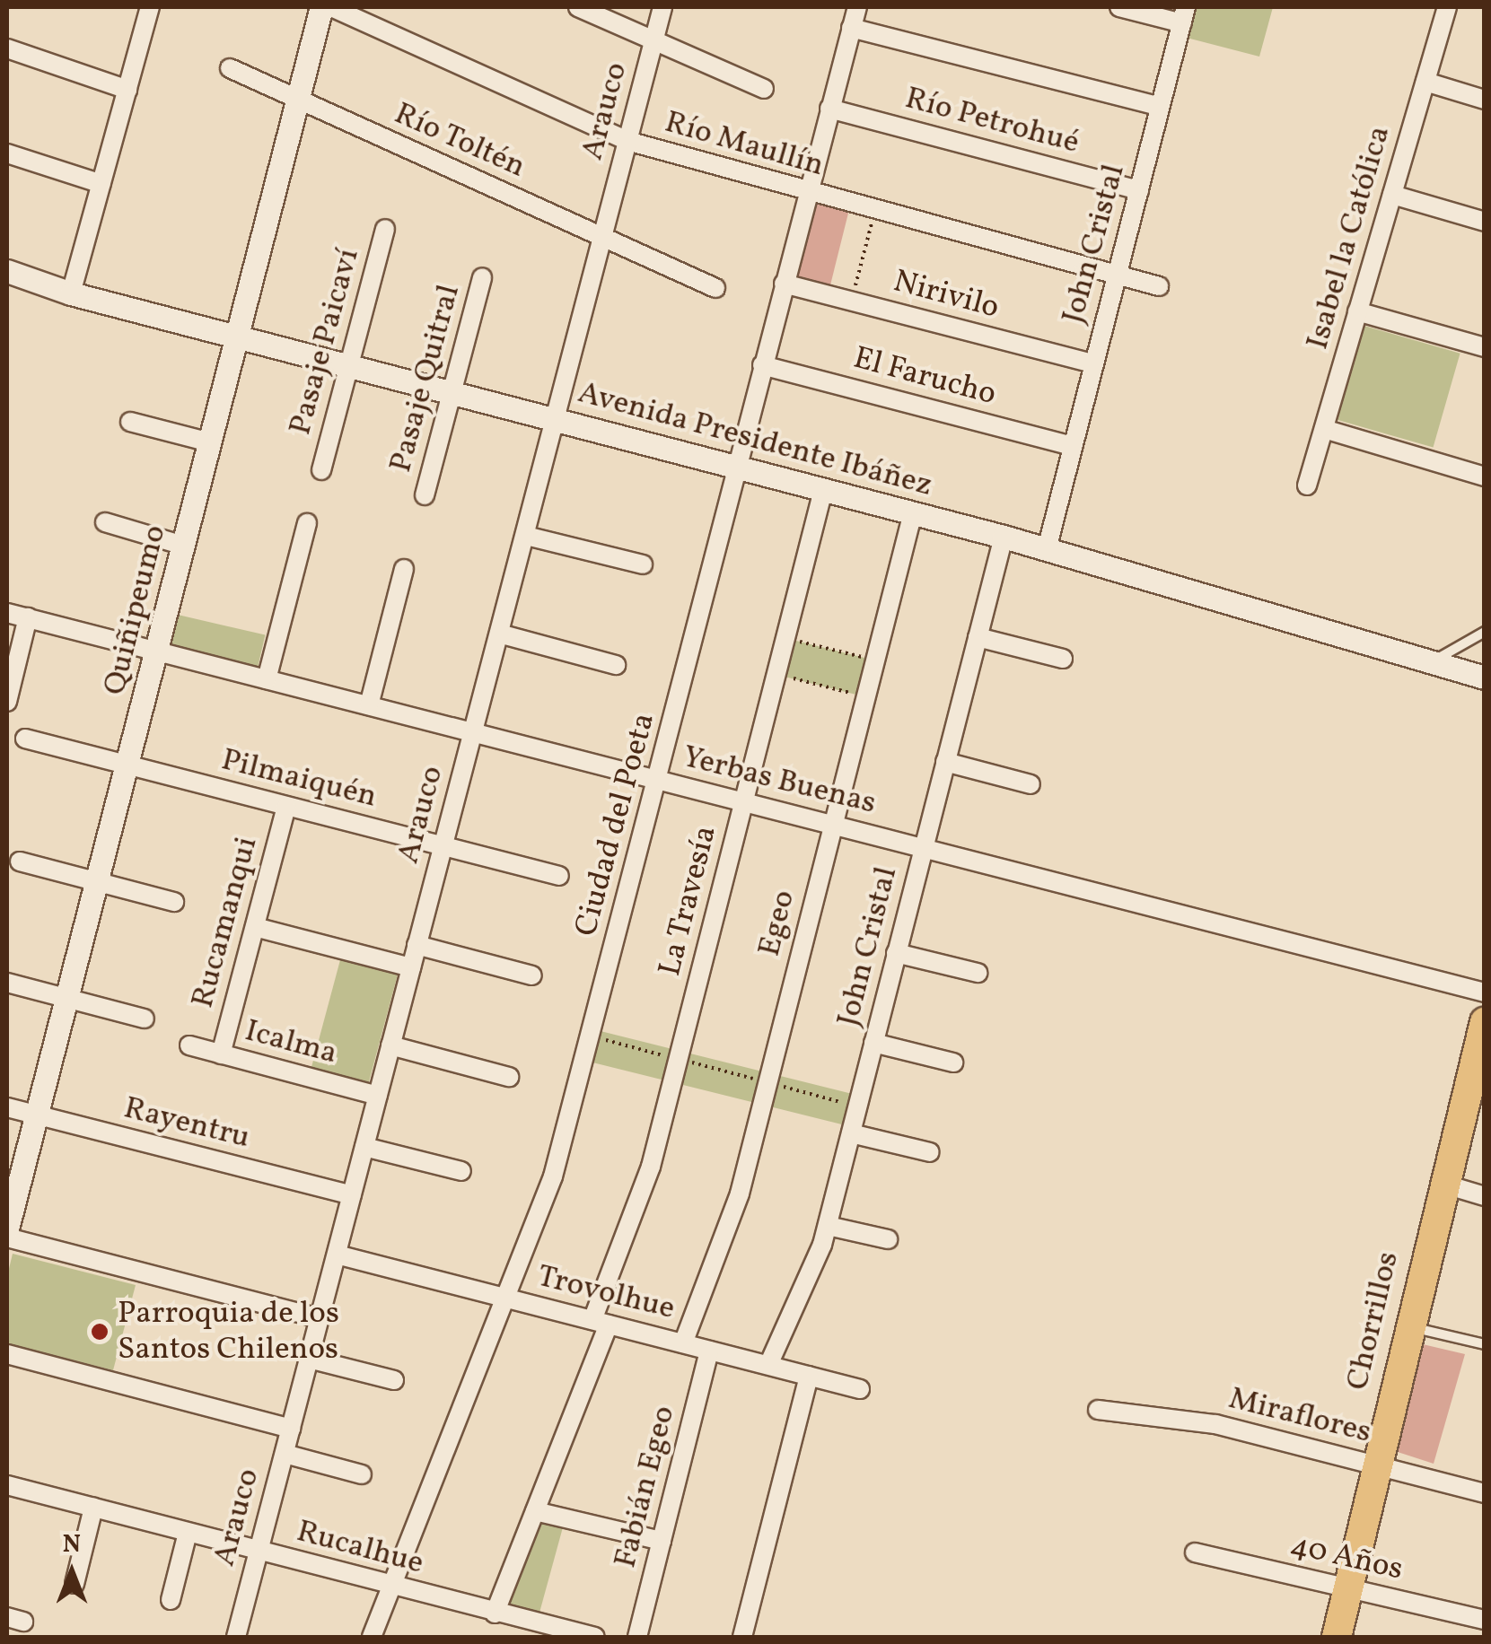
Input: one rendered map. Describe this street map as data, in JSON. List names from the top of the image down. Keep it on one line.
{"streets":{"main road":["Chorrillos"],"street":["Arauco","Río Petrohué","Río Toltén","Río Maullín","Isabel la Católica","John Cristal","Nirivilo","Pasaje Paicaví","El Farucho","Pasaje Quitral","Avenida Presidente Ibáñez","Quiñipeumo","Pilmaiquén","Yerbas Buenas","Ciudad del Poeta","La Travesía","Rucamanqui","Egeo","Icalma","Rayentru","Trovolhue","Miraflores","Fabián Egeo","Rucalhue","40 Años"]},"crossings":[["Arauco","Río Toltén"],["Arauco","Río Maullín"],["Arauco","Avenida Presidente Ibáñez"],["Arauco","Pilmaiquén"],["Arauco","Yerbas Buenas"],["Arauco","Icalma"],["Arauco","Rayentru"],["Arauco","Trovolhue"],["Arauco","Rucalhue"],["Río Petrohué","John Cristal"],["Río Petrohué","Ciudad del Poeta"],["Río Toltén","Quiñipeumo"],["Río Maullín","John Cristal"],["Río Maullín","Ciudad del Poeta"],["John Cristal","Nirivilo"],["John Cristal","El Farucho"],["John Cristal","Avenida Presidente Ibáñez"],["John Cristal","Yerbas Buenas"],["John Cristal","Trovolhue"],["Nirivilo","Ciudad del Poeta"],["Pasaje Paicaví","Avenida Presidente Ibáñez"],["El Farucho","Ciudad del Poeta"],["Pasaje Quitral","Avenida Presidente Ibáñez"],["Avenida Presidente Ibáñez","Quiñipeumo"],["Avenida Presidente Ibáñez","Ciudad del Poeta"],["Avenida Presidente Ibáñez","La Travesía"],["Avenida Presidente Ibáñez","Egeo"],["Quiñipeumo","Pilmaiquén"],["Quiñipeumo","Yerbas Buenas"],["Quiñipeumo","Rayentru"],["Pilmaiquén","Rucamanqui"],["Yerbas Buenas","Ciudad del Poeta"],["Yerbas Buenas","La Travesía"],["Yerbas Buenas","Egeo"],["Ciudad del Poeta","Trovolhue"],["Ciudad del Poeta","Rucalhue"],["La Travesía","Trovolhue"],["La Travesía","Rucalhue"],["Rucamanqui","Icalma"],["Egeo","Trovolhue"],["Trovolhue","Fabián Egeo"],["Chorrillos","Miraflores"],["Chorrillos","40 Años"]],"places":["Parroquia de los Santos Chilenos"],"north":"top"}
